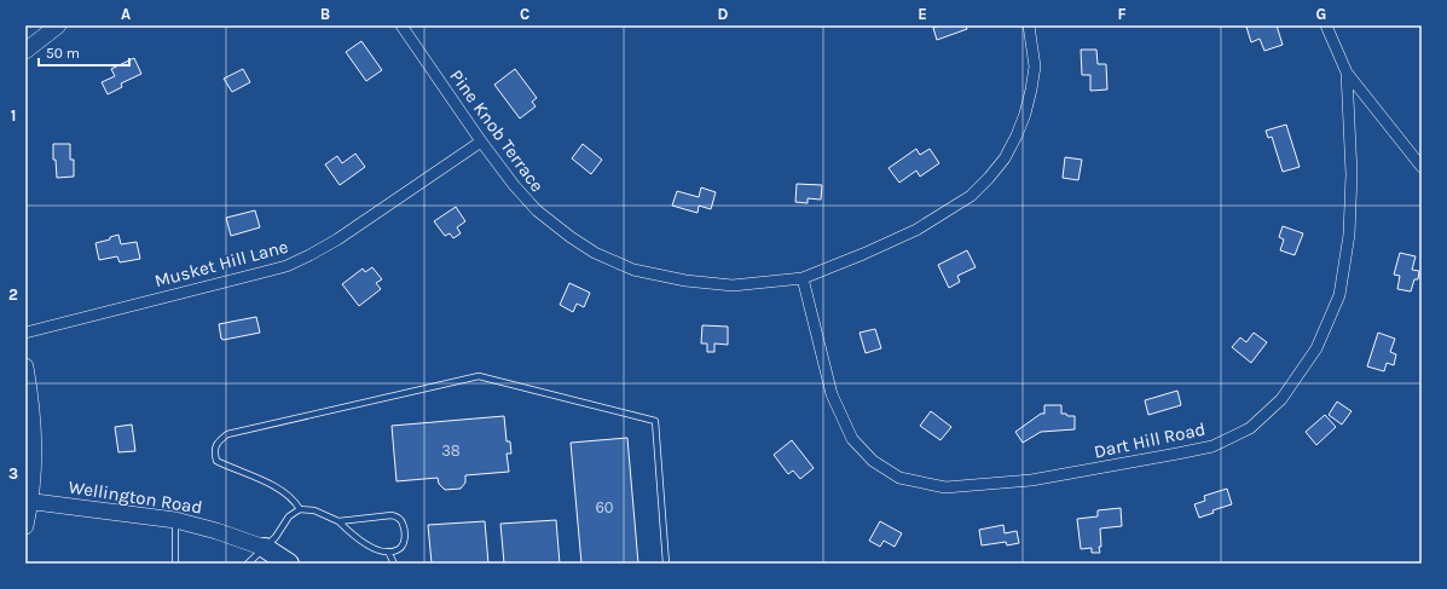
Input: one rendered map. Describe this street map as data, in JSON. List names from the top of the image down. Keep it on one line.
{"streets":{"main road":["Wellington Road"],"street":["Pine Knob Terrace","Musket Hill Lane","Dart Hill Road"]},"crossings":[["Pine Knob Terrace","Musket Hill Lane"],["Pine Knob Terrace","Dart Hill Road"]],"house_numbers":["38","60"],"scale_bar":"50 m","grid":{"columns":["A","B","C","D","E","F","G"],"rows":["1","2","3"]}}
